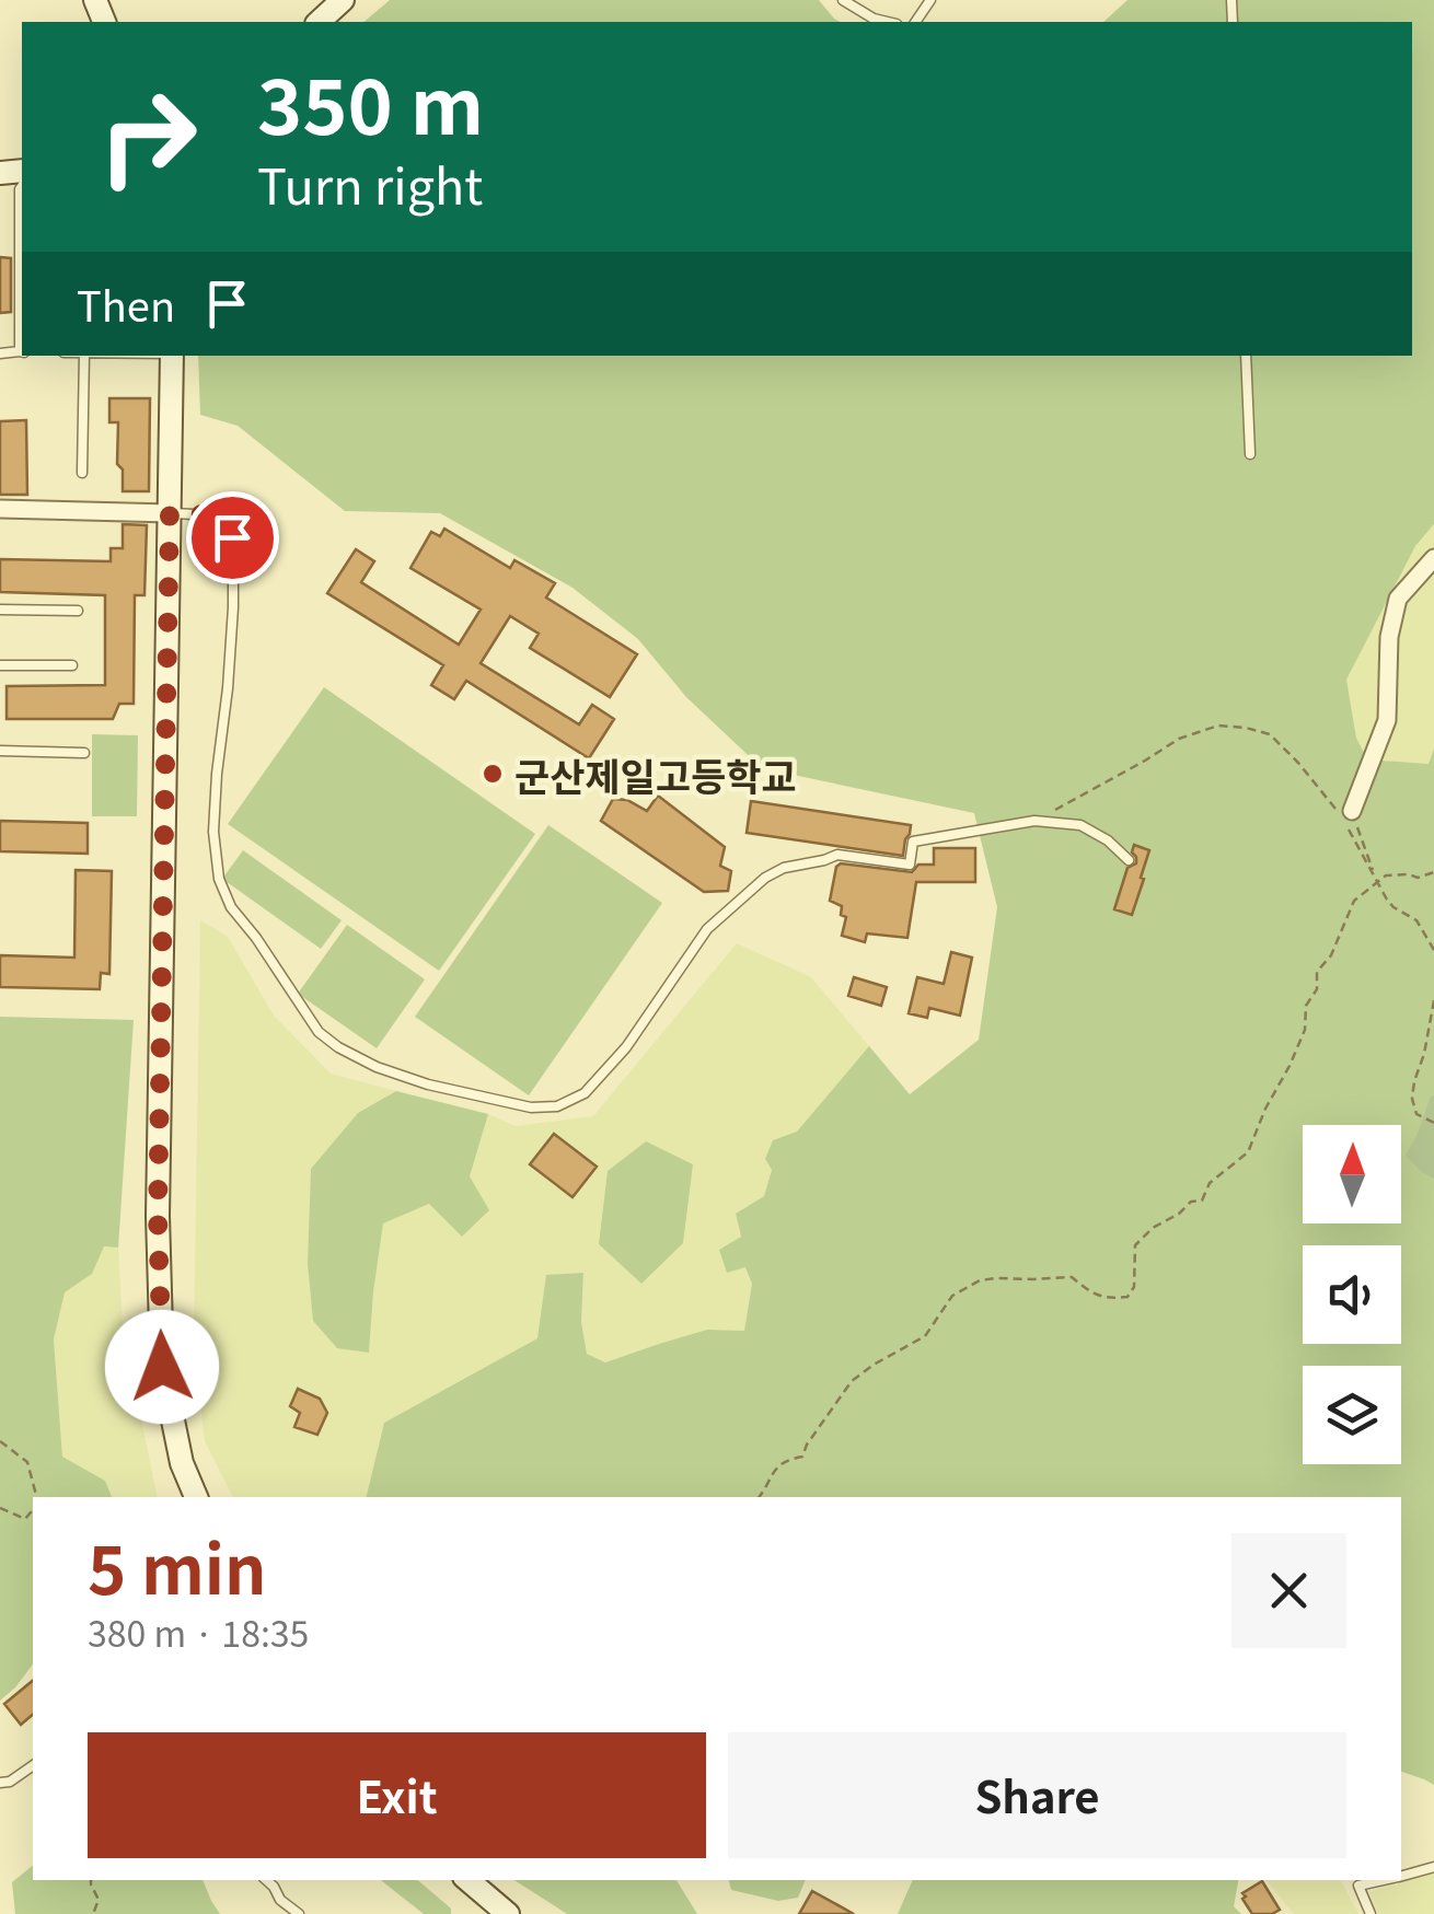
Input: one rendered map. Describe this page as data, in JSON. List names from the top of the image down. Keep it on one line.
{"places":["군산제일고등학교"],"north":"top","page":{"turn":["350 m","Turn right"],"then":"Then","heading":["5 min","380 m · 18:35"],"buttons":["Exit","Share"]}}
